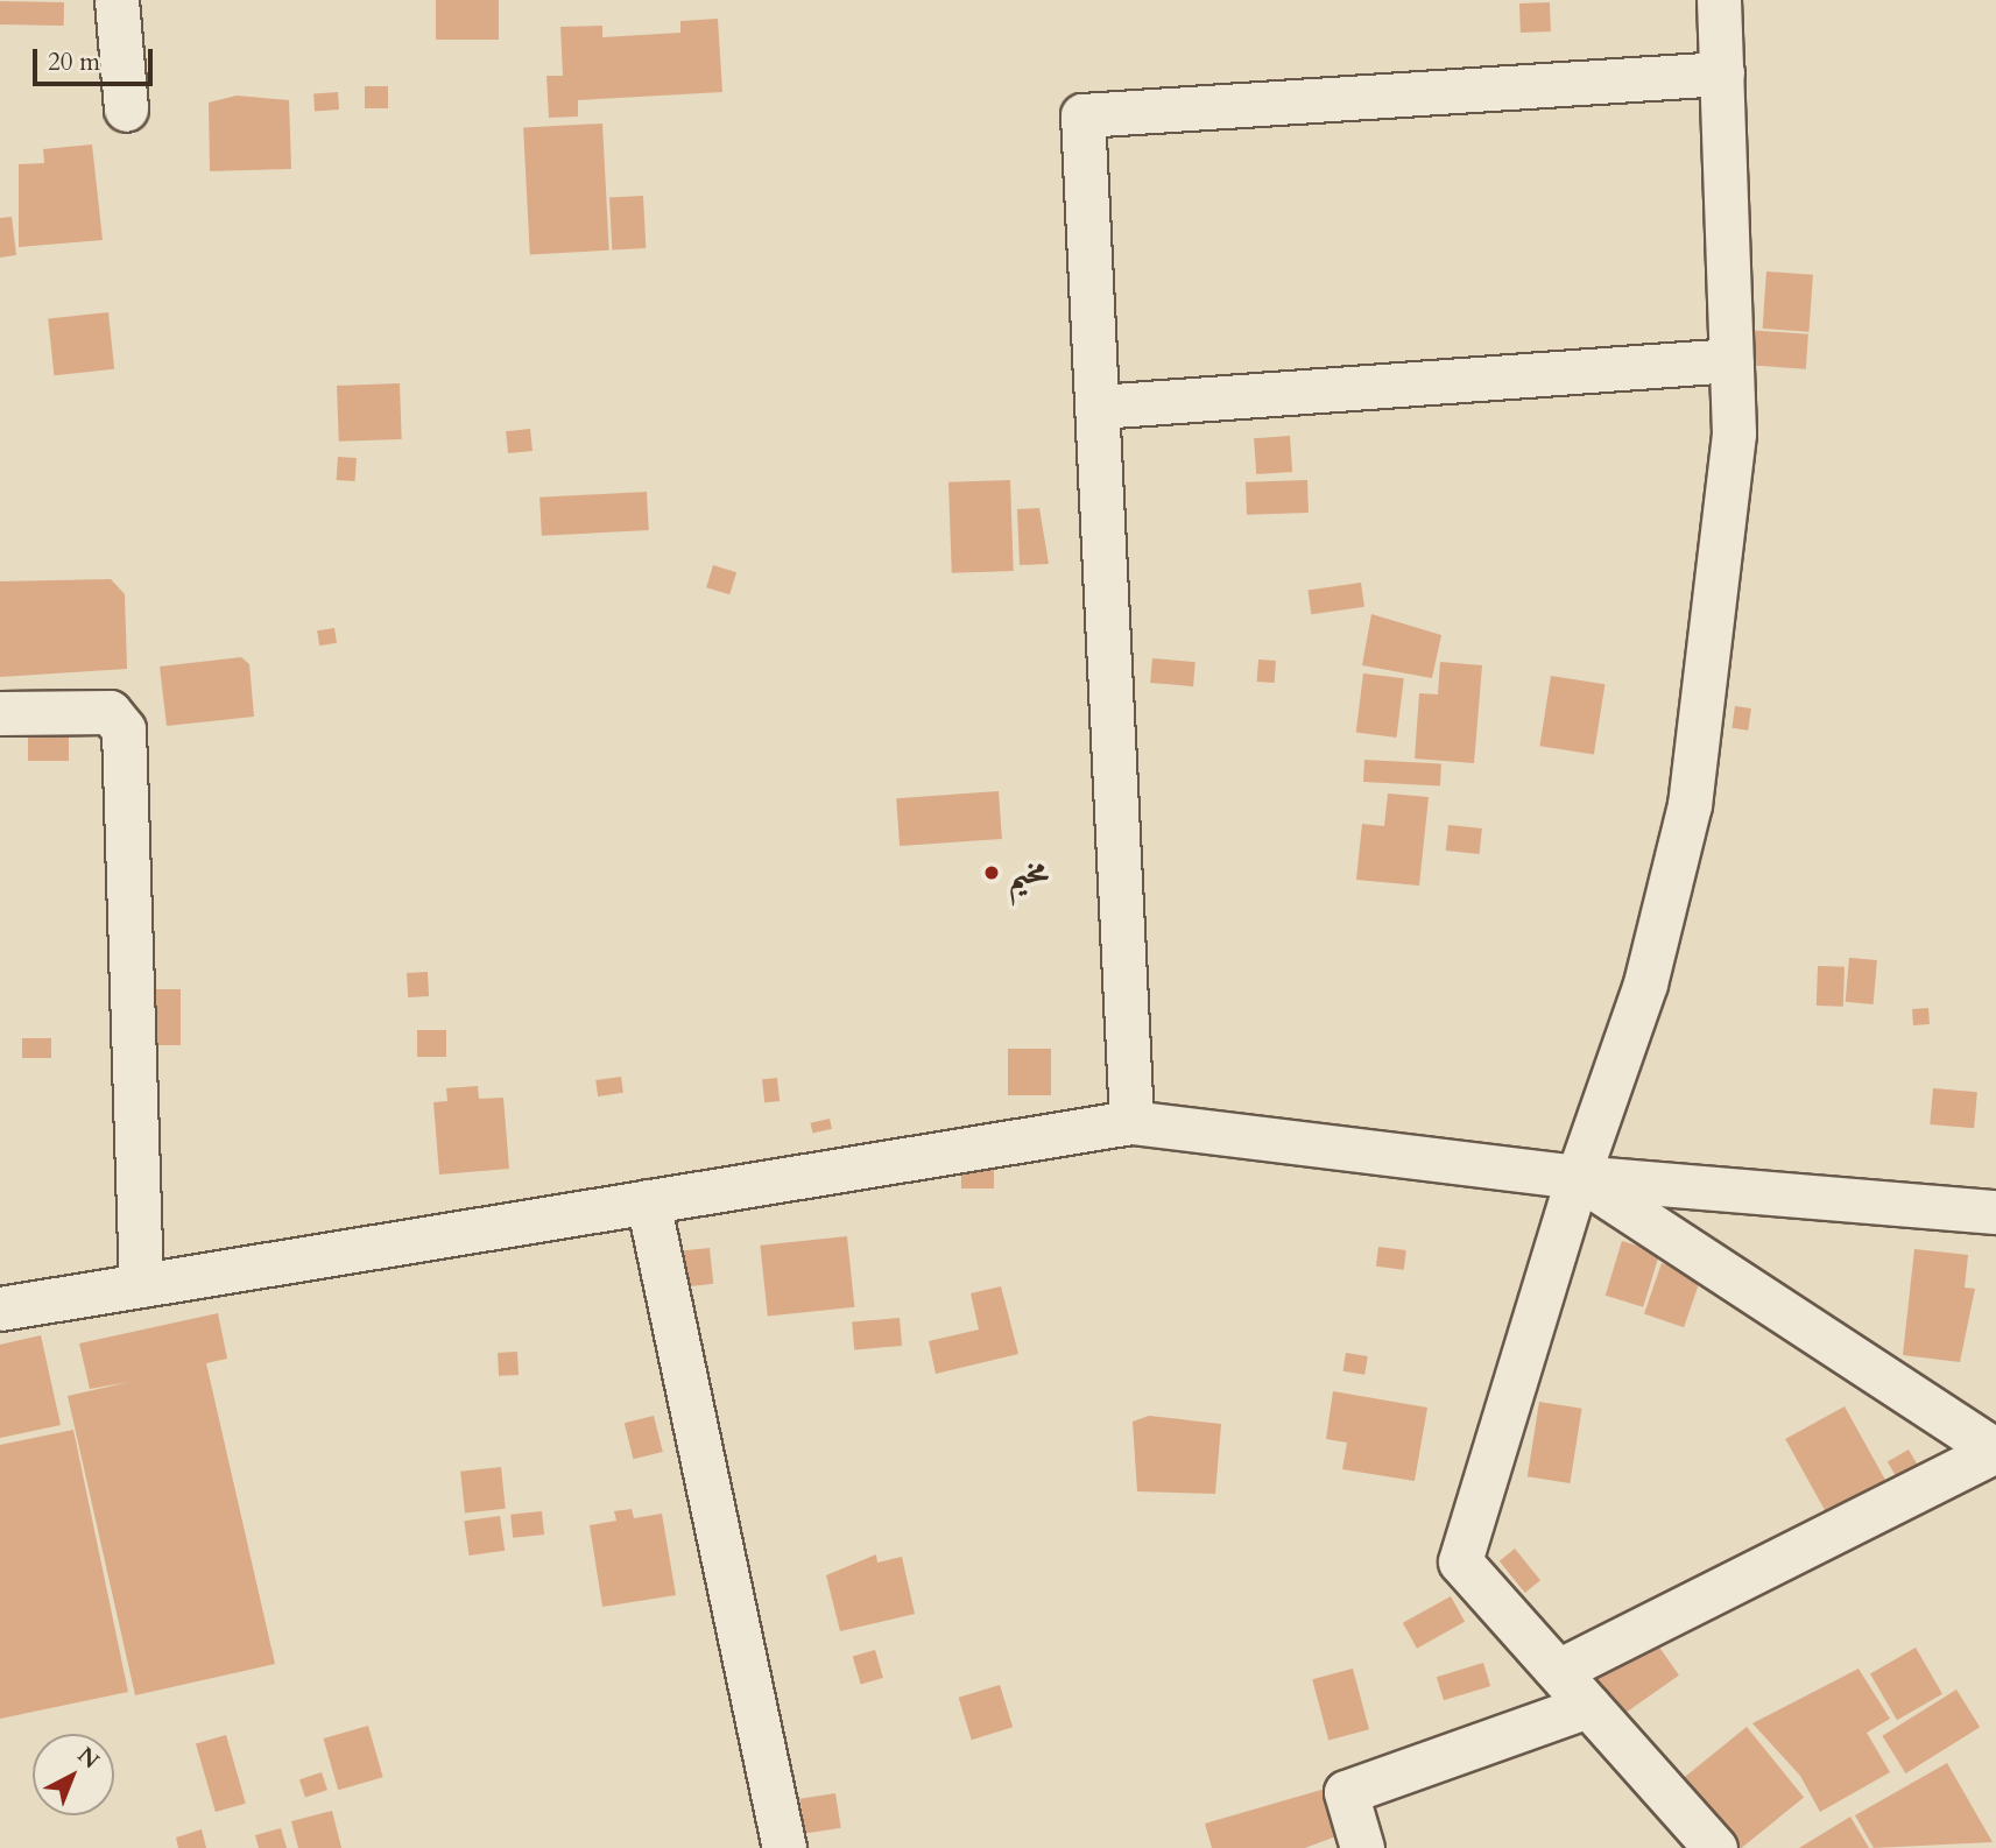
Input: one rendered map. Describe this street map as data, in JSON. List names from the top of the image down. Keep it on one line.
{"places":["مخيم"],"scale_bar":"20 m","north":"top right"}
